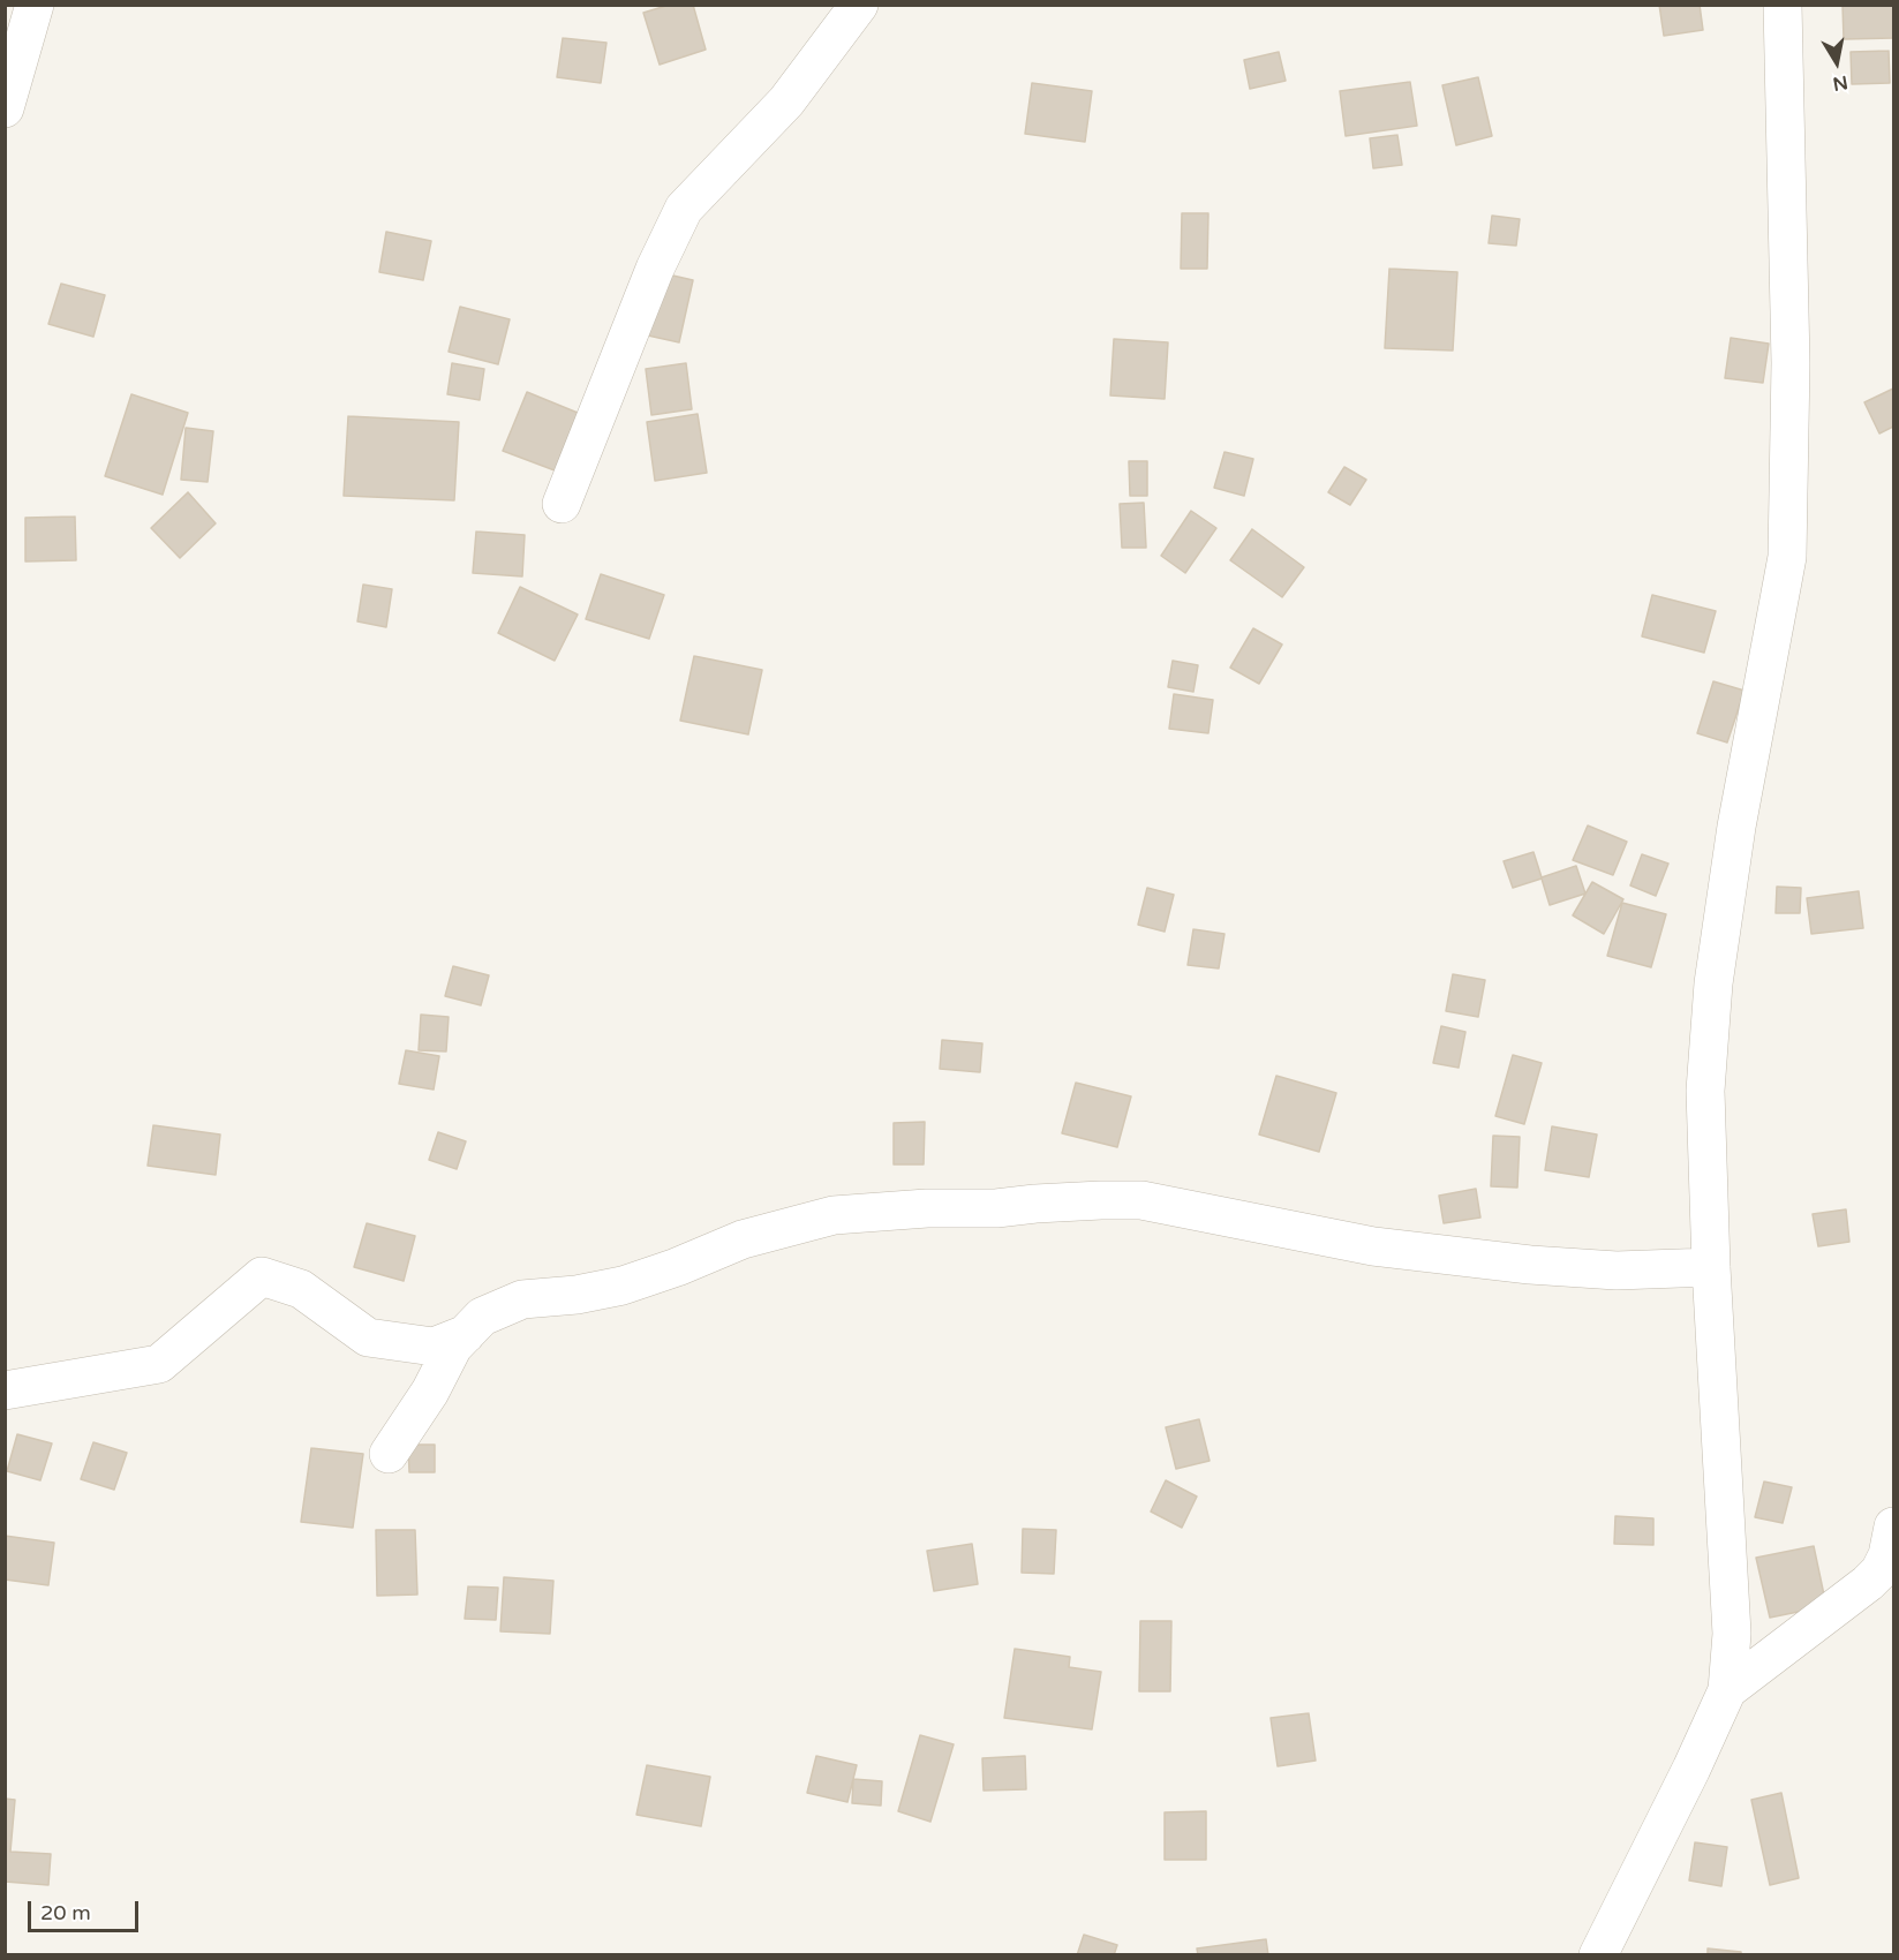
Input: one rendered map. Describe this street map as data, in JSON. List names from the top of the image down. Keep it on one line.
{"scale_bar":"20 m","north":"bottom"}
